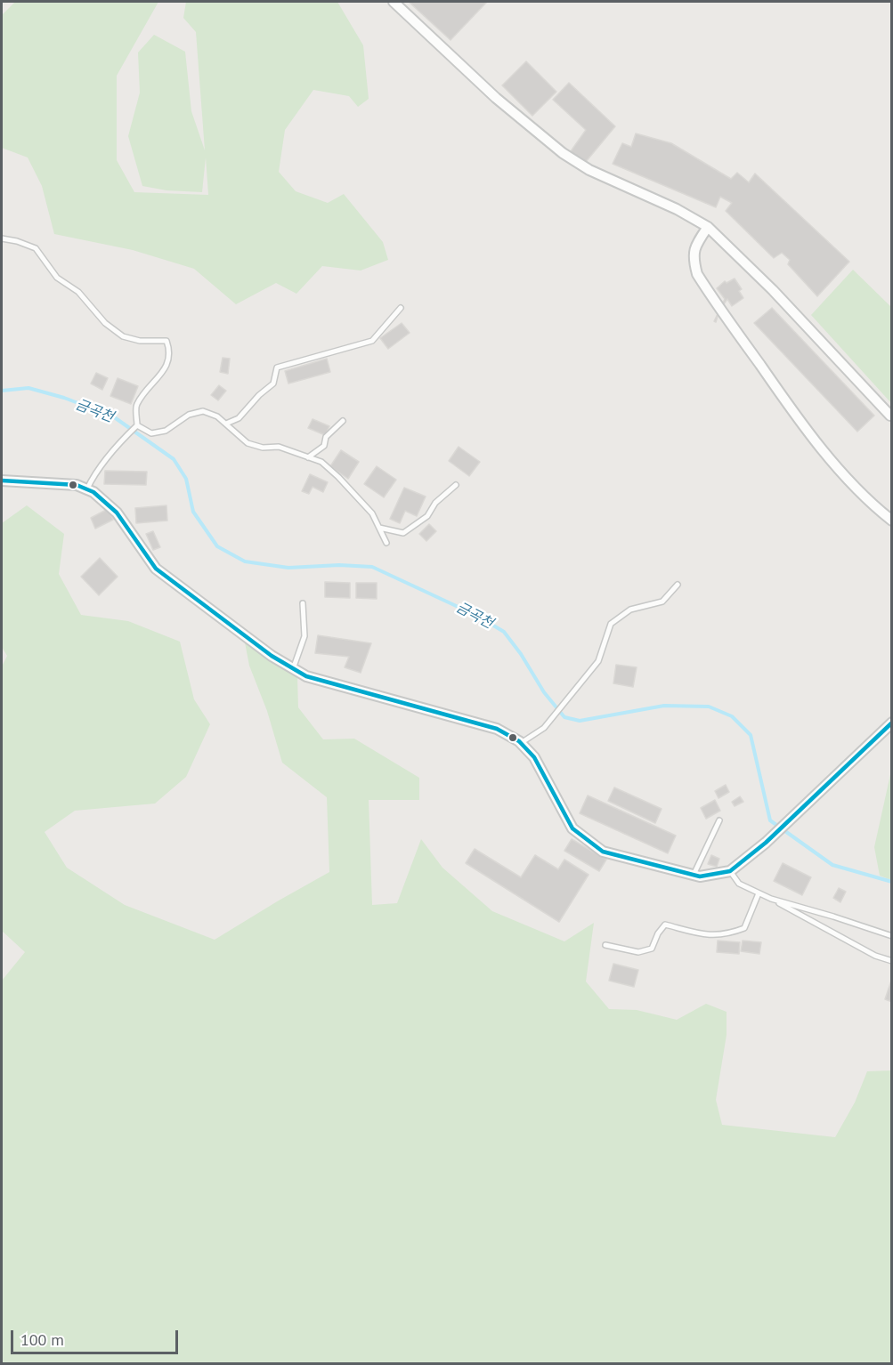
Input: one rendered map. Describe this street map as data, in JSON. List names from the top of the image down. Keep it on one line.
{"water":["금곡천"],"scale_bar":"100 m"}
